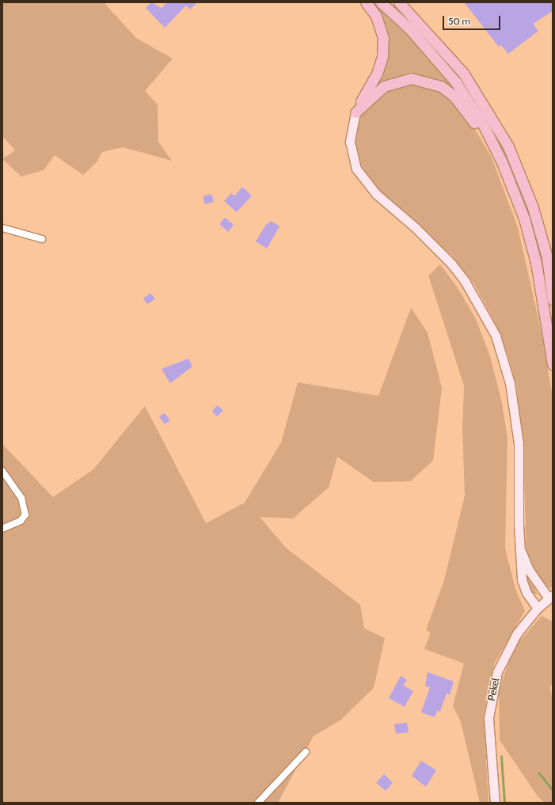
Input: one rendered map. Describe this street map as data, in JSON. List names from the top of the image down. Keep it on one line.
{"streets":{"main road":["Pekel"]},"scale_bar":"50 m"}
